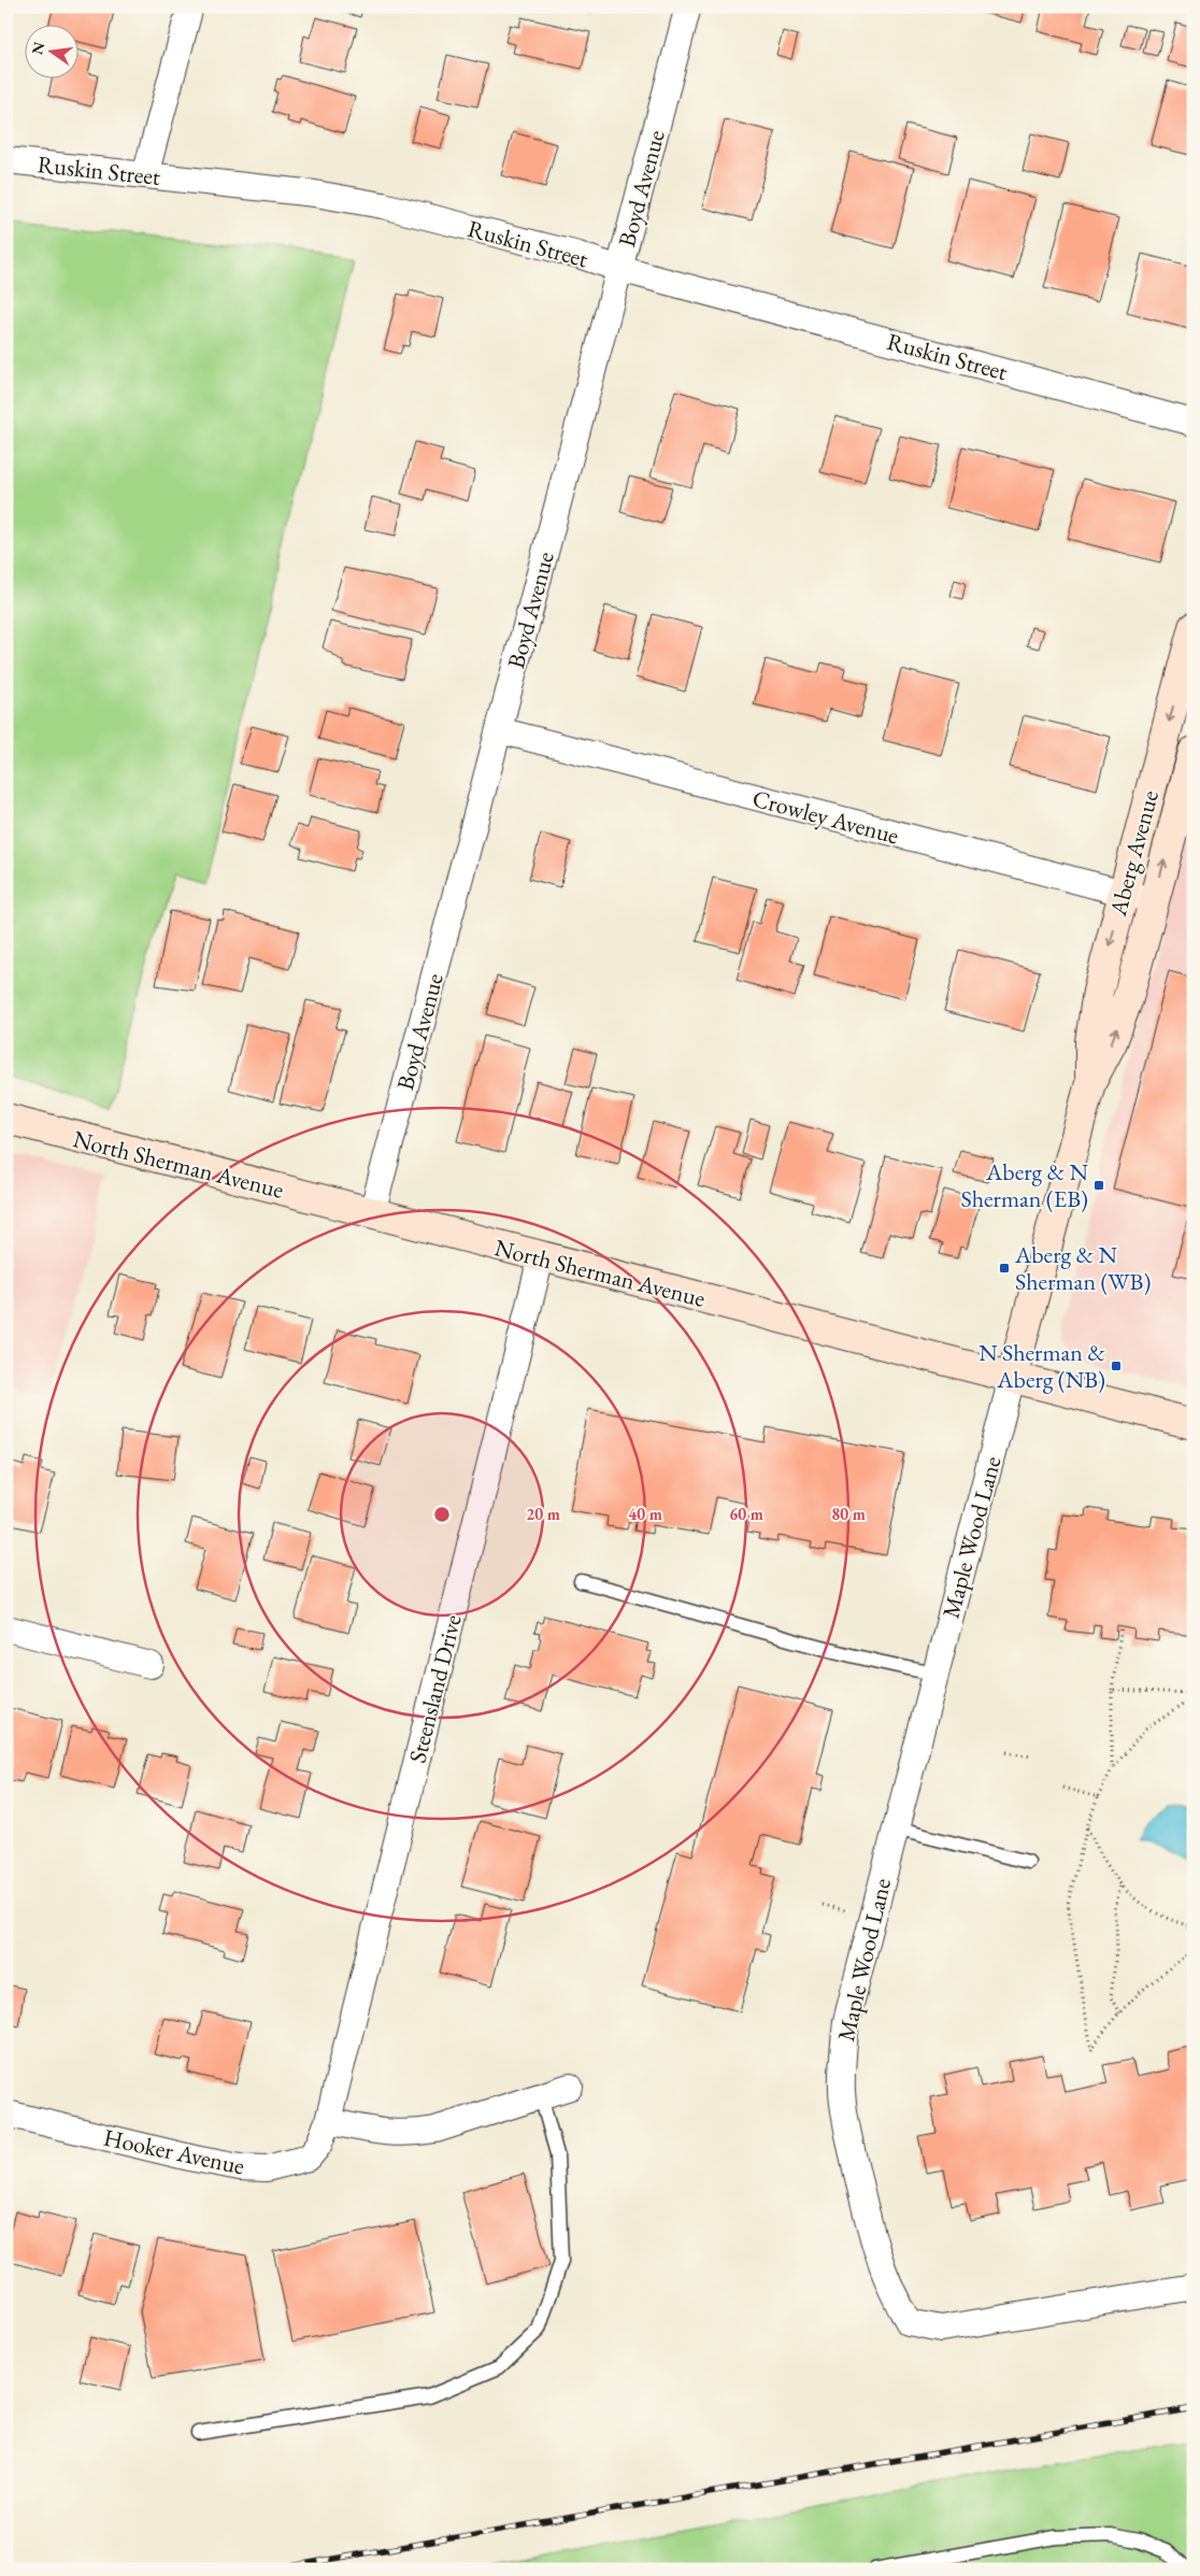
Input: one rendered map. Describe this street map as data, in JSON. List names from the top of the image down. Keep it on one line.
{"streets":{"street":["Ruskin Street","Boyd Avenue","Crowley Avenue","Aberg Avenue","North Sherman Avenue","Maple Wood Lane","Steensland Drive","Hooker Avenue"]},"crossings":[["Ruskin Street","Boyd Avenue"],["Boyd Avenue","Crowley Avenue"],["Boyd Avenue","North Sherman Avenue"],["Crowley Avenue","Aberg Avenue"],["Aberg Avenue","North Sherman Avenue"],["Aberg Avenue","Maple Wood Lane"],["North Sherman Avenue","Maple Wood Lane"],["North Sherman Avenue","Steensland Drive"],["Steensland Drive","Hooker Avenue"]],"places":{"transit":["Aberg & N Sherman (EB)","Aberg & N Sherman (WB)","N Sherman & Aberg (NB)"]},"north":"left","rings":["20 m","40 m","60 m","80 m"]}
